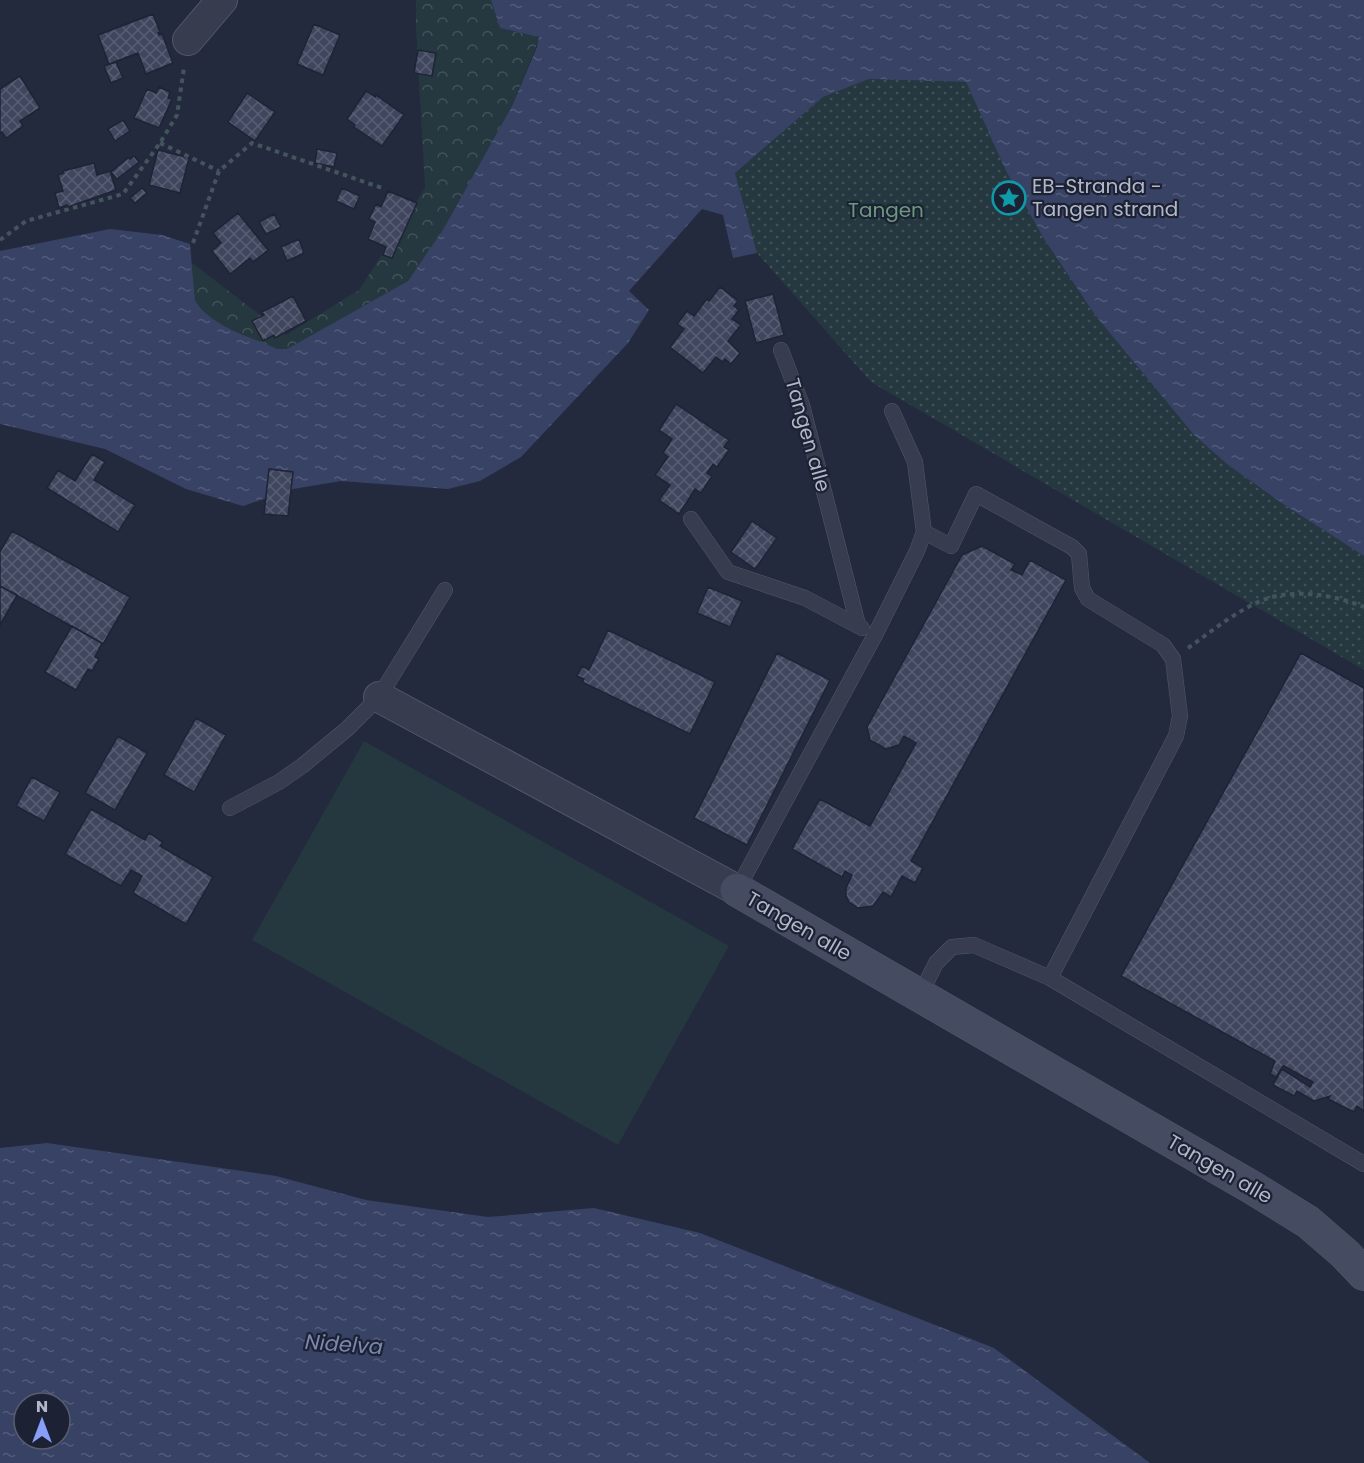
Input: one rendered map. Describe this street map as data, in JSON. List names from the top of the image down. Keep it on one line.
{"streets":{"main road":["Tangen alle"]},"water":["Nidelva"],"parks":["Tangen"],"places":{"place":["EB-Stranda - Tangen strand"]},"north":"top"}
